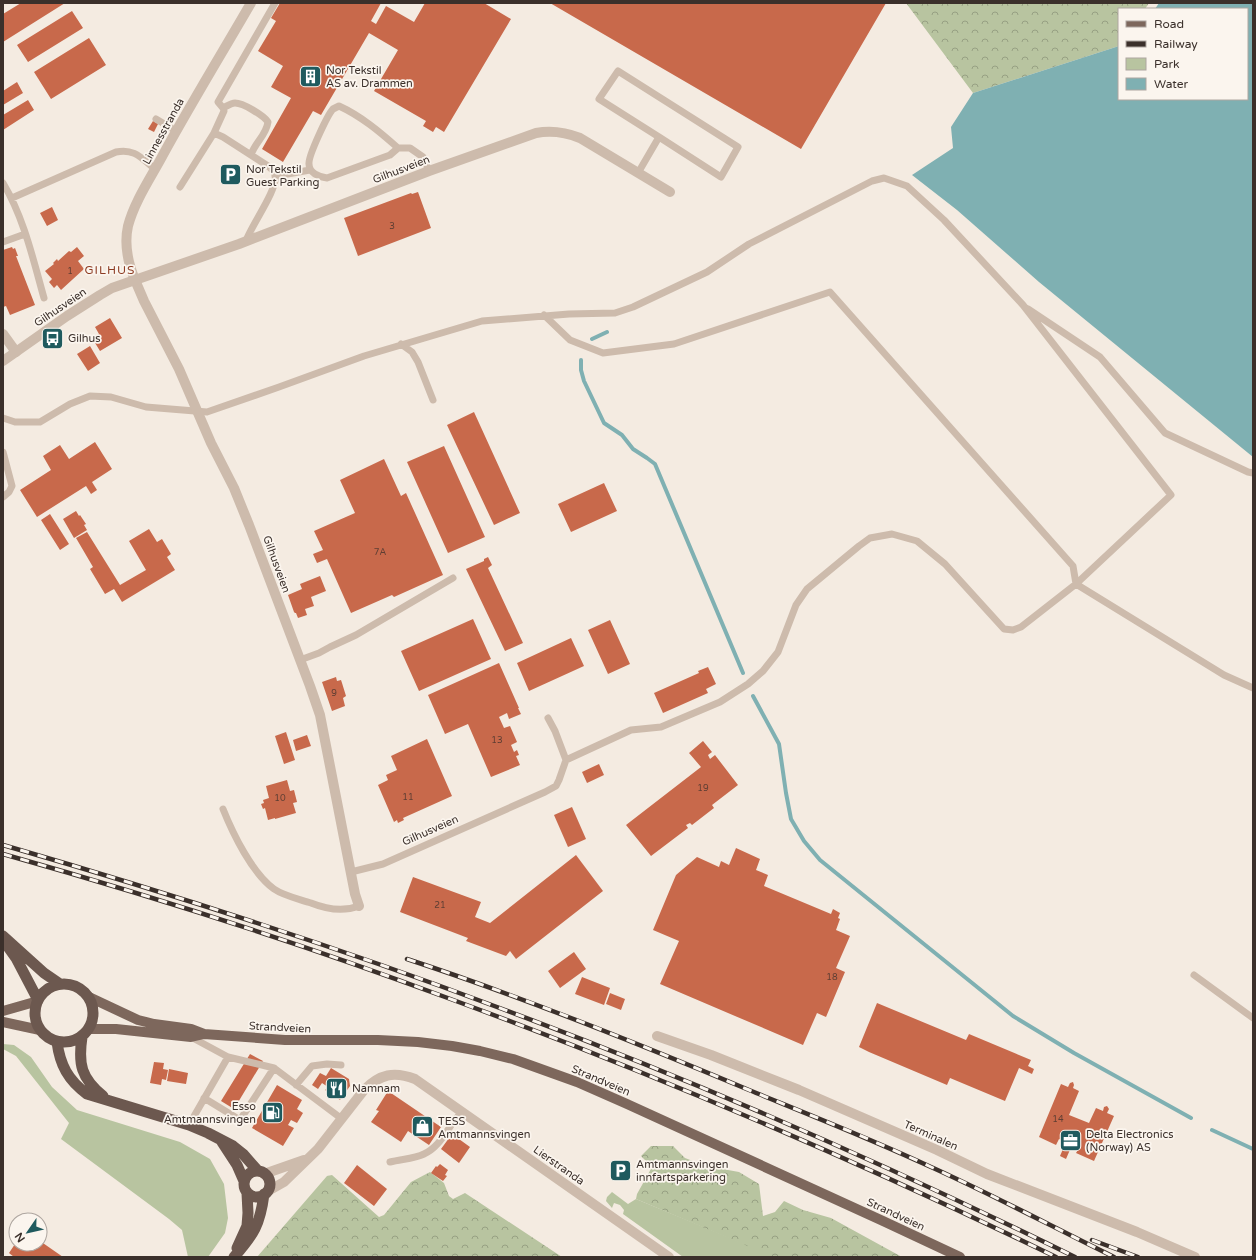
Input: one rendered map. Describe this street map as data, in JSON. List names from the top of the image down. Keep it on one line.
{"streets":{"main road":["Strandveien"],"street":["Linnesstranda","Gilhusveien","Terminalen","Lierstranda"]},"crossings":[["Linnesstranda","Gilhusveien"]],"districts":["GILHUS"],"places":{"building":["Nor Tekstil AS av. Drammen"],"parking":["Nor Tekstil Guest Parking","Amtmannsvingen innfartsparkering"],"bus stop":["Gilhus"],"restaurant":["Namnam"],"fuel station":["Esso Amtmannsvingen"],"shop":["TESS Amtmannsvingen"],"office":["Delta Electronics (Norway) AS"]},"house_numbers":["3","1","7A","9","13","19","11","10","21","18","14"],"legend":["Road","Railway","Park","Water"],"north":"bottom left"}
